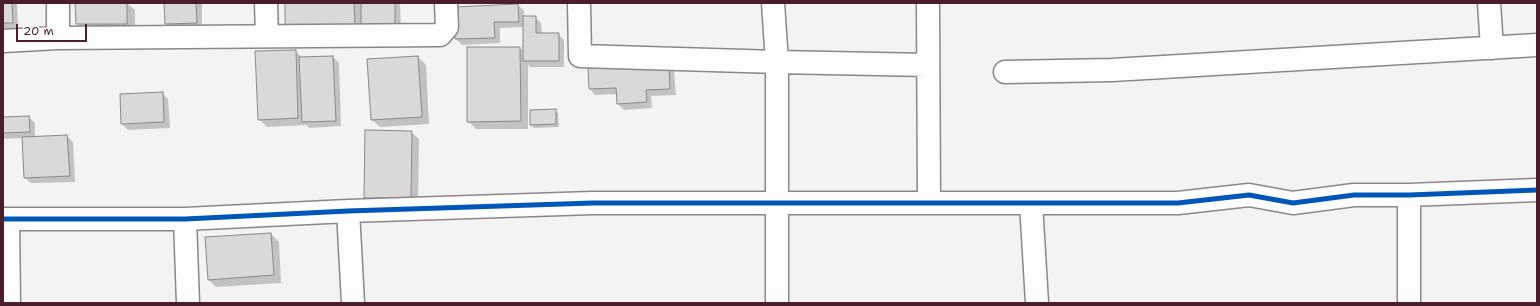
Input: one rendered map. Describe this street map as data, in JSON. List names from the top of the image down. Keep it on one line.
{"scale_bar":"20 m"}
